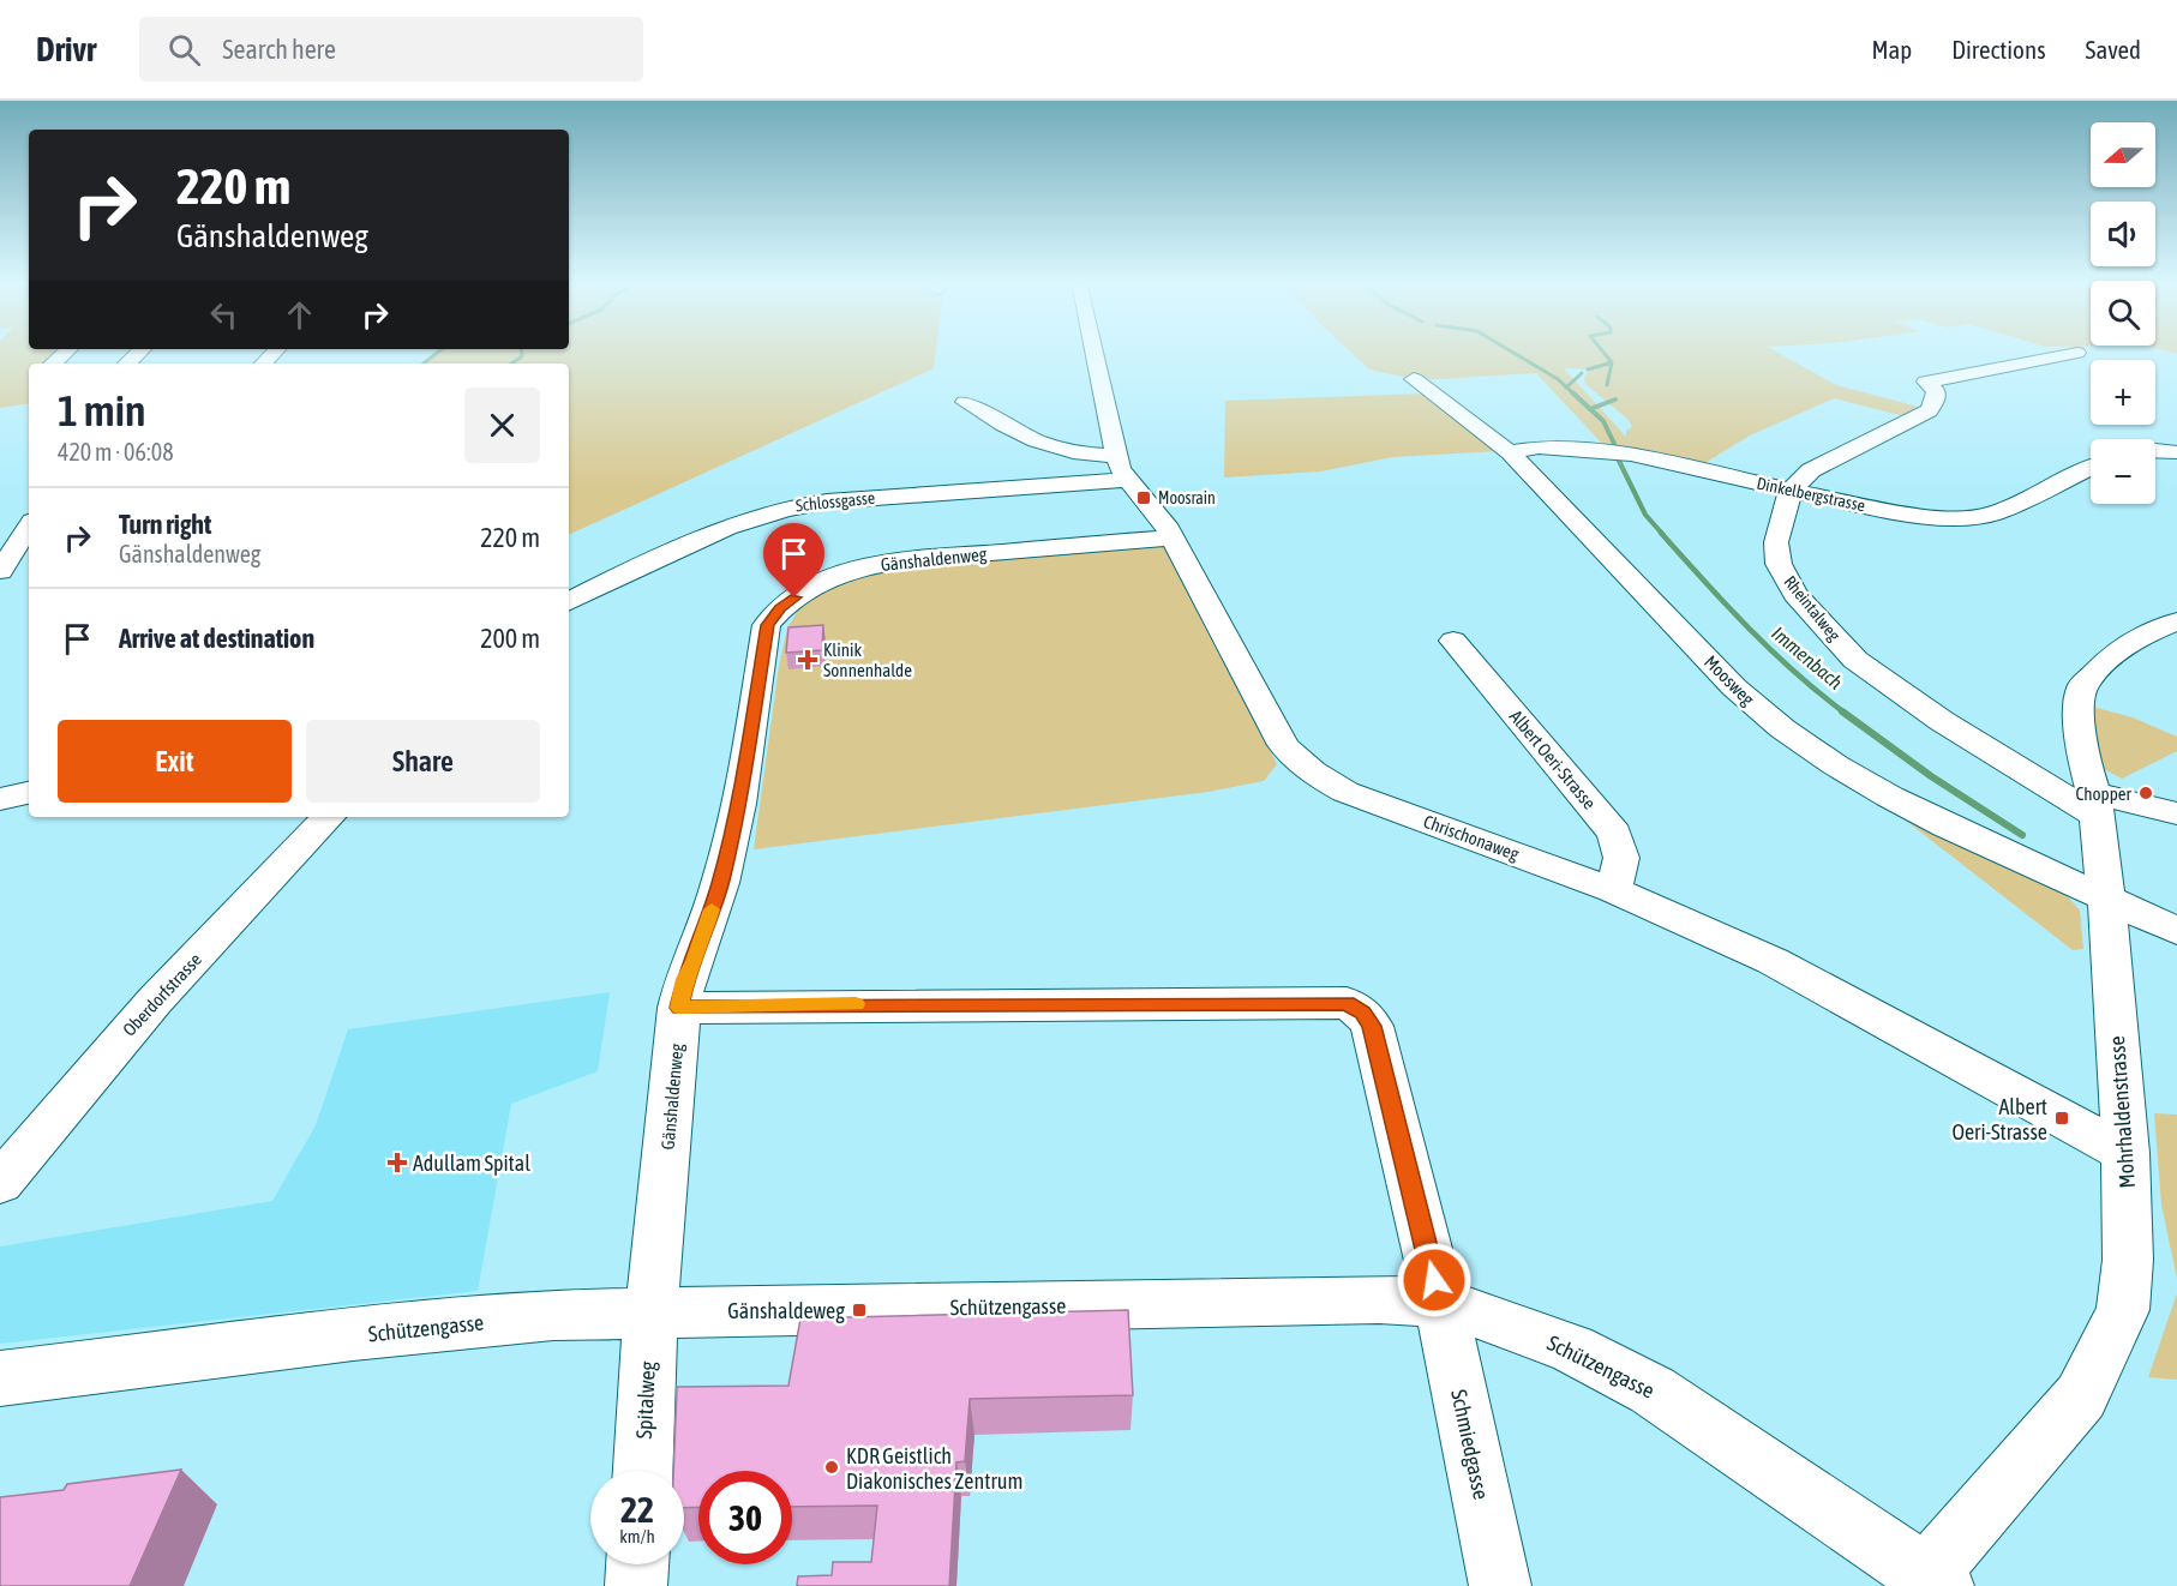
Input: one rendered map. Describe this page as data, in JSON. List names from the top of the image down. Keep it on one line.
{"streets":{"street":["Dinkelbergstrasse","Schlossgasse","Gänshaldenweg","Rheintalweg","Moosweg","Albert Oeri-Strasse","Chrischonaweg","Oberdorfstrasse","Mohrhaldenstrasse","Schützengasse","Spitalweg","Schmiedgasse"]},"crossings":[["Dinkelbergstrasse","Rheintalweg"],["Dinkelbergstrasse","Moosweg"],["Schlossgasse","Chrischonaweg"],["Gänshaldenweg","Chrischonaweg"],["Gänshaldenweg","Schützengasse"],["Gänshaldenweg","Spitalweg"],["Gänshaldenweg","Schmiedgasse"],["Rheintalweg","Mohrhaldenstrasse"],["Moosweg","Mohrhaldenstrasse"],["Albert Oeri-Strasse","Chrischonaweg"],["Chrischonaweg","Mohrhaldenstrasse"],["Mohrhaldenstrasse","Schützengasse"],["Schützengasse","Spitalweg"],["Schützengasse","Schmiedgasse"]],"water":["Immenbach"],"places":{"transit":["Moosrain","Albert Oeri-Strasse","Gänshaldeweg"],"health":["Klinik Sonnenhalde","Adullam Spital"],"other":["Chopper","KDR Geistlich Diakonisches Zentrum"]},"north":"left","page":{"header":"Drivr","search":"Search here","nav":["Map","Directions","Saved"],"map_buttons":["+","−"],"turn":["220 m","Gänshaldenweg"],"heading":["1 min","420 m · 06:08"],"list":[{"name":"Turn right","note":"Gänshaldenweg","value":"220 m"},{"name":"Arrive at destination","value":"200 m"}],"buttons":["Exit","Share"],"speed":"22 km/h","limit":"30"}}
